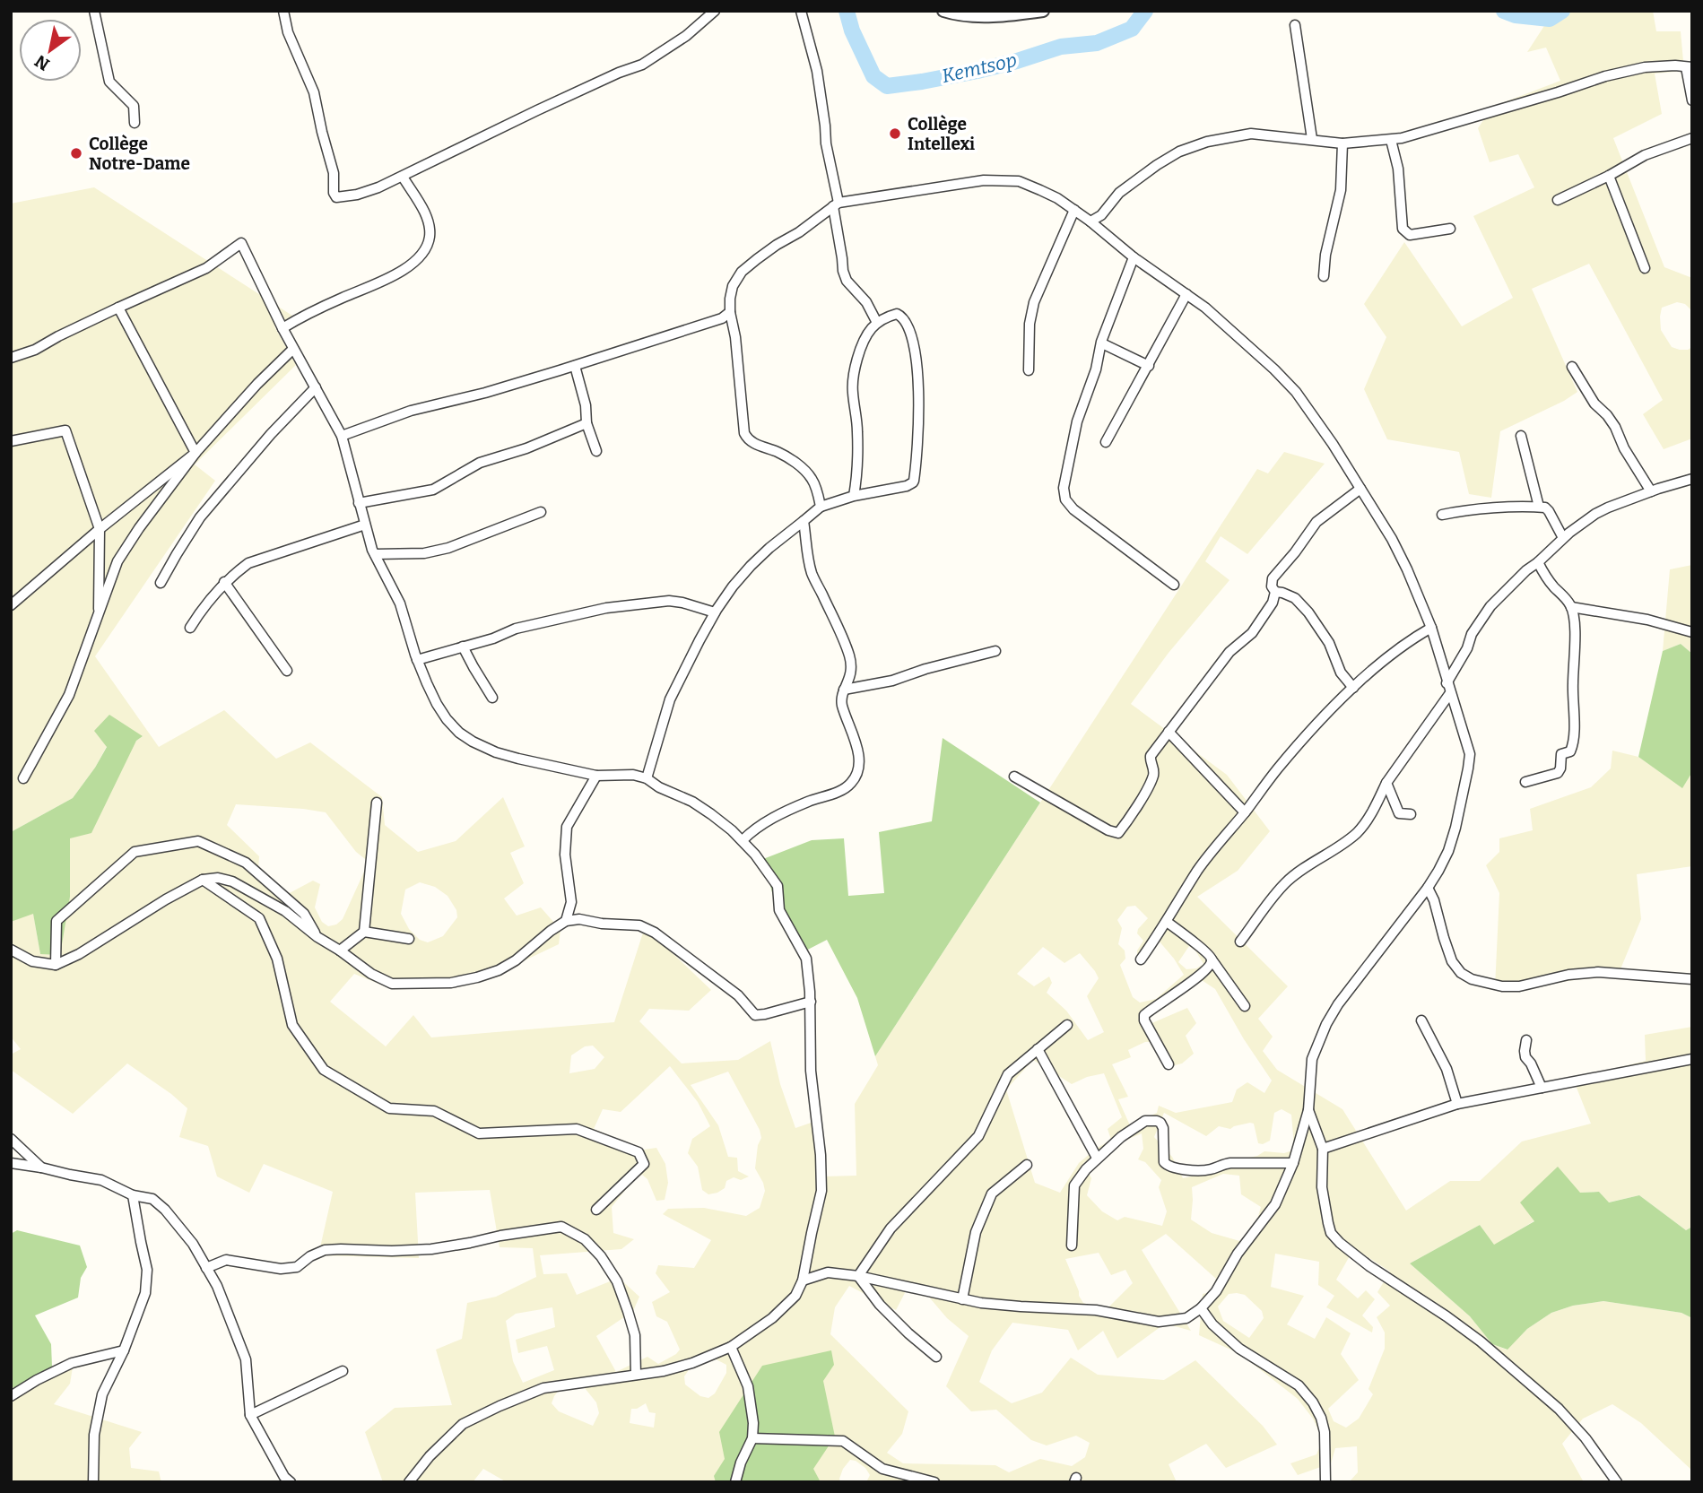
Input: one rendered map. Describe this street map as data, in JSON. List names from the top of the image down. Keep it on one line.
{"water":["Kemtsop"],"places":["Collège Intellexi","Collège Notre-Dame"],"north":"bottom left"}
